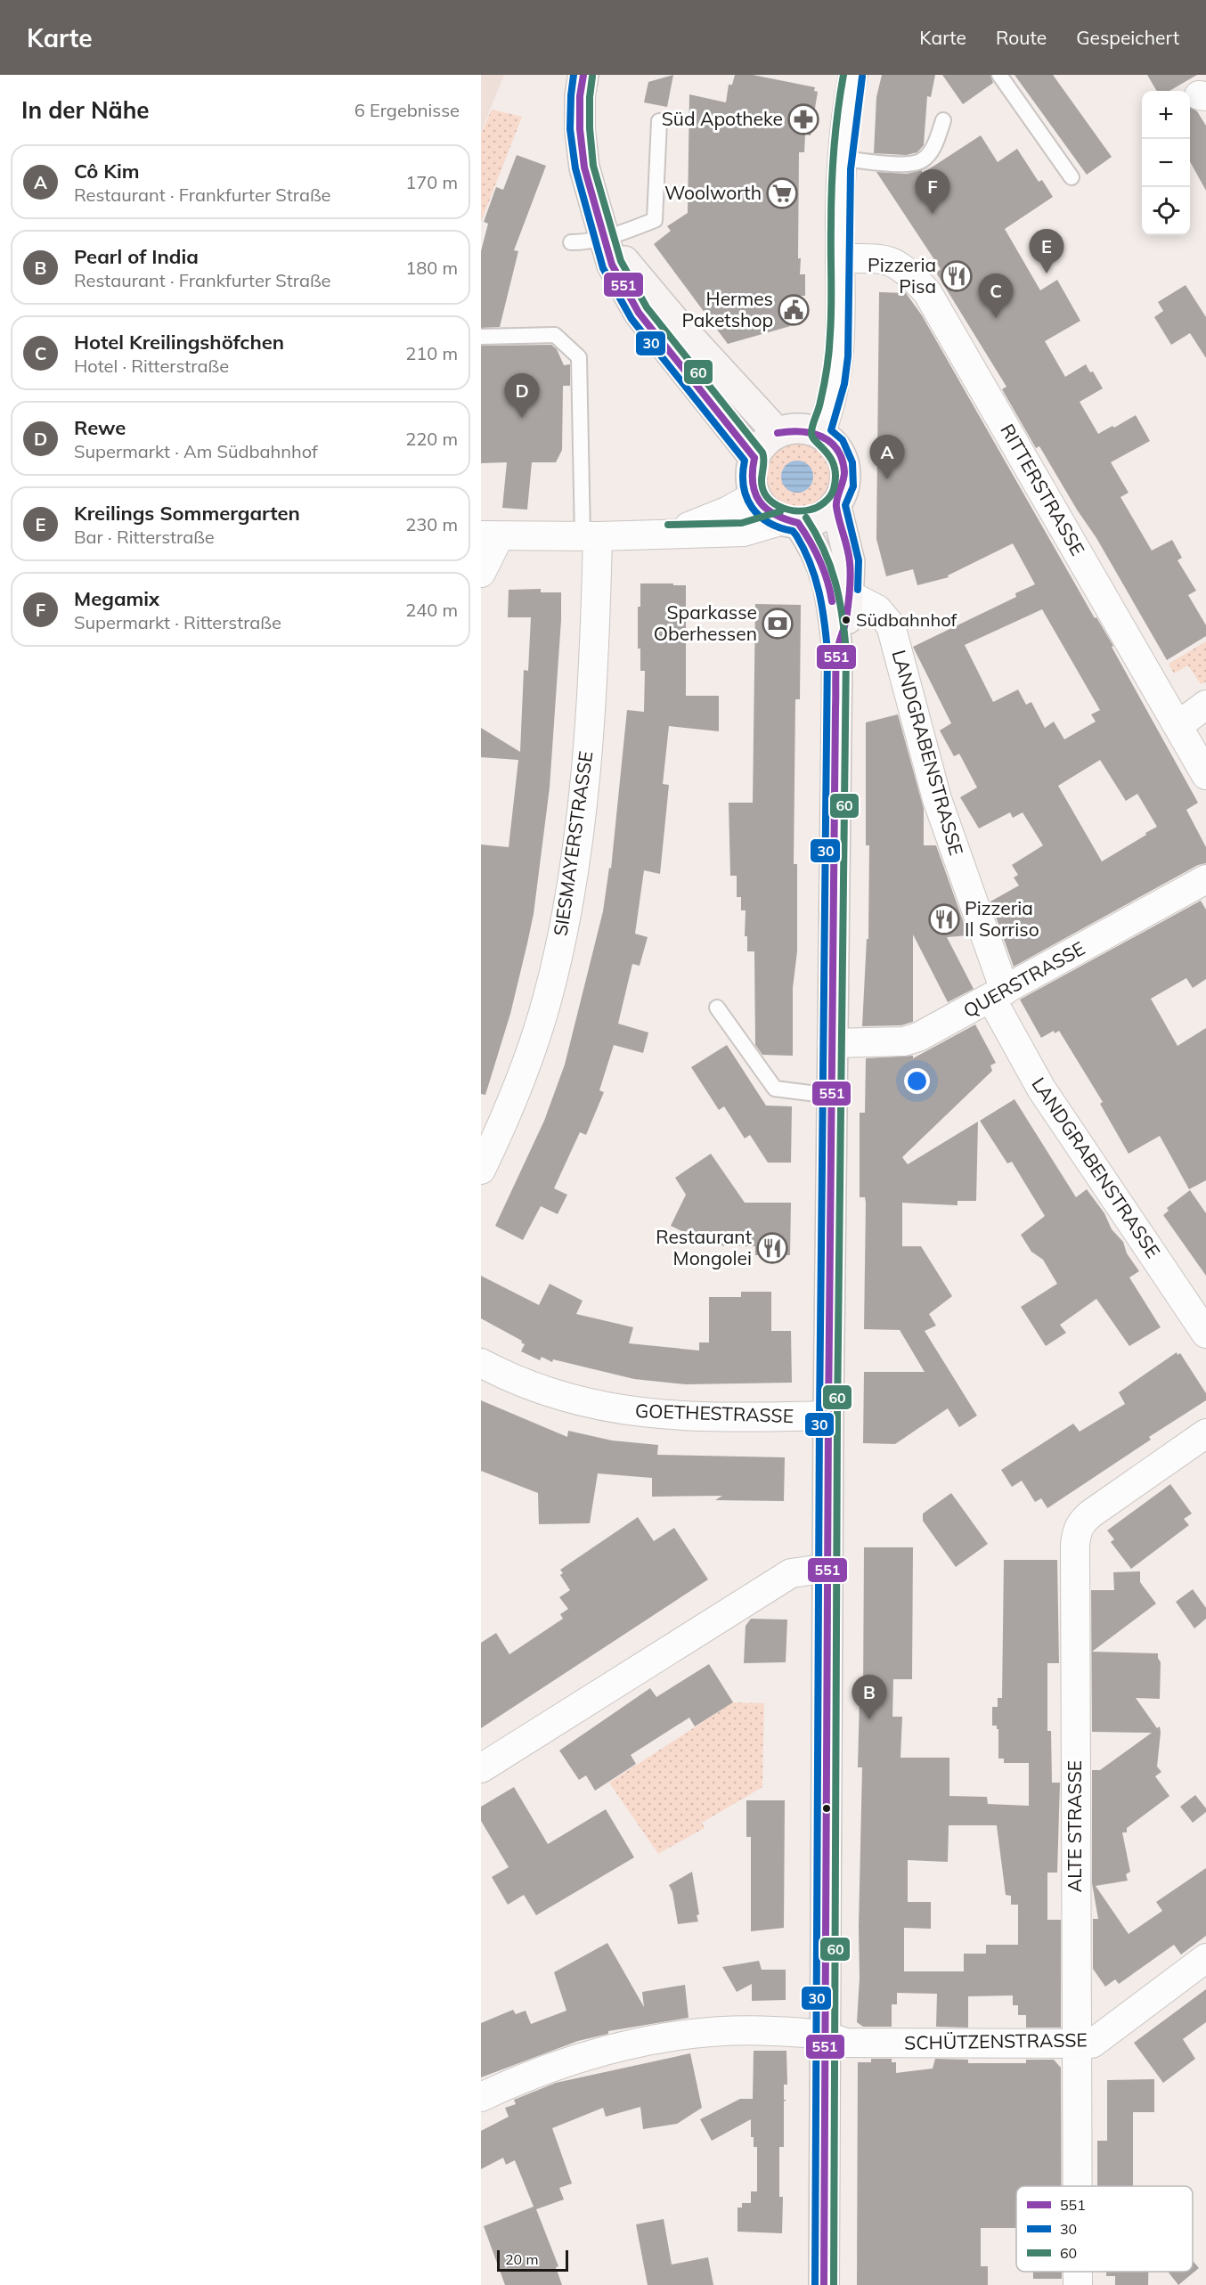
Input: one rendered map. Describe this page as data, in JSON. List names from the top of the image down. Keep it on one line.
{"streets":{"street":["RITTERSTRASSE","LANDGRABENSTRASSE","SIESMAYERSTRASSE","QUERSTRASSE","GOETHESTRASSE","ALTE STRASSE","SCHÜTZENSTRASSE"]},"crossings":[["LANDGRABENSTRASSE","QUERSTRASSE"],["ALTE STRASSE","SCHÜTZENSTRASSE"]],"places":{"pharmacy":["Süd Apotheke"],"supermarket":["Woolworth"],"restaurant":["Pizzeria Pisa","Pizzeria Il Sorriso","Restaurant Mongolei"],"public building":["Hermes Paketshop"],"other":["Südbahnhof"],"bank":["Sparkasse Oberhessen"]},"lines":["transit line 551","transit line 30","transit line 60"],"legend":["551","30","60"],"scale_bar":"20 m","page":{"header":"Karte","nav":["Karte","Route","Gespeichert"],"heading":["In der Nähe","6 Ergebnisse"],"map_buttons":["+","−"],"list":[{"mark":"A","name":"Cô Kim","note":"Restaurant · Frankfurter Straße","value":"170 m"},{"mark":"B","name":"Pearl of India","note":"Restaurant · Frankfurter Straße","value":"180 m"},{"mark":"C","name":"Hotel Kreilingshöfchen","note":"Hotel · Ritterstraße","value":"210 m"},{"mark":"D","name":"Rewe","note":"Supermarkt · Am Südbahnhof","value":"220 m"},{"mark":"E","name":"Kreilings Sommergarten","note":"Bar · Ritterstraße","value":"230 m"},{"mark":"F","name":"Megamix","note":"Supermarkt · Ritterstraße","value":"240 m"}],"pins":["F","E","C","D","A","B"],"scale":"20 m"}}
